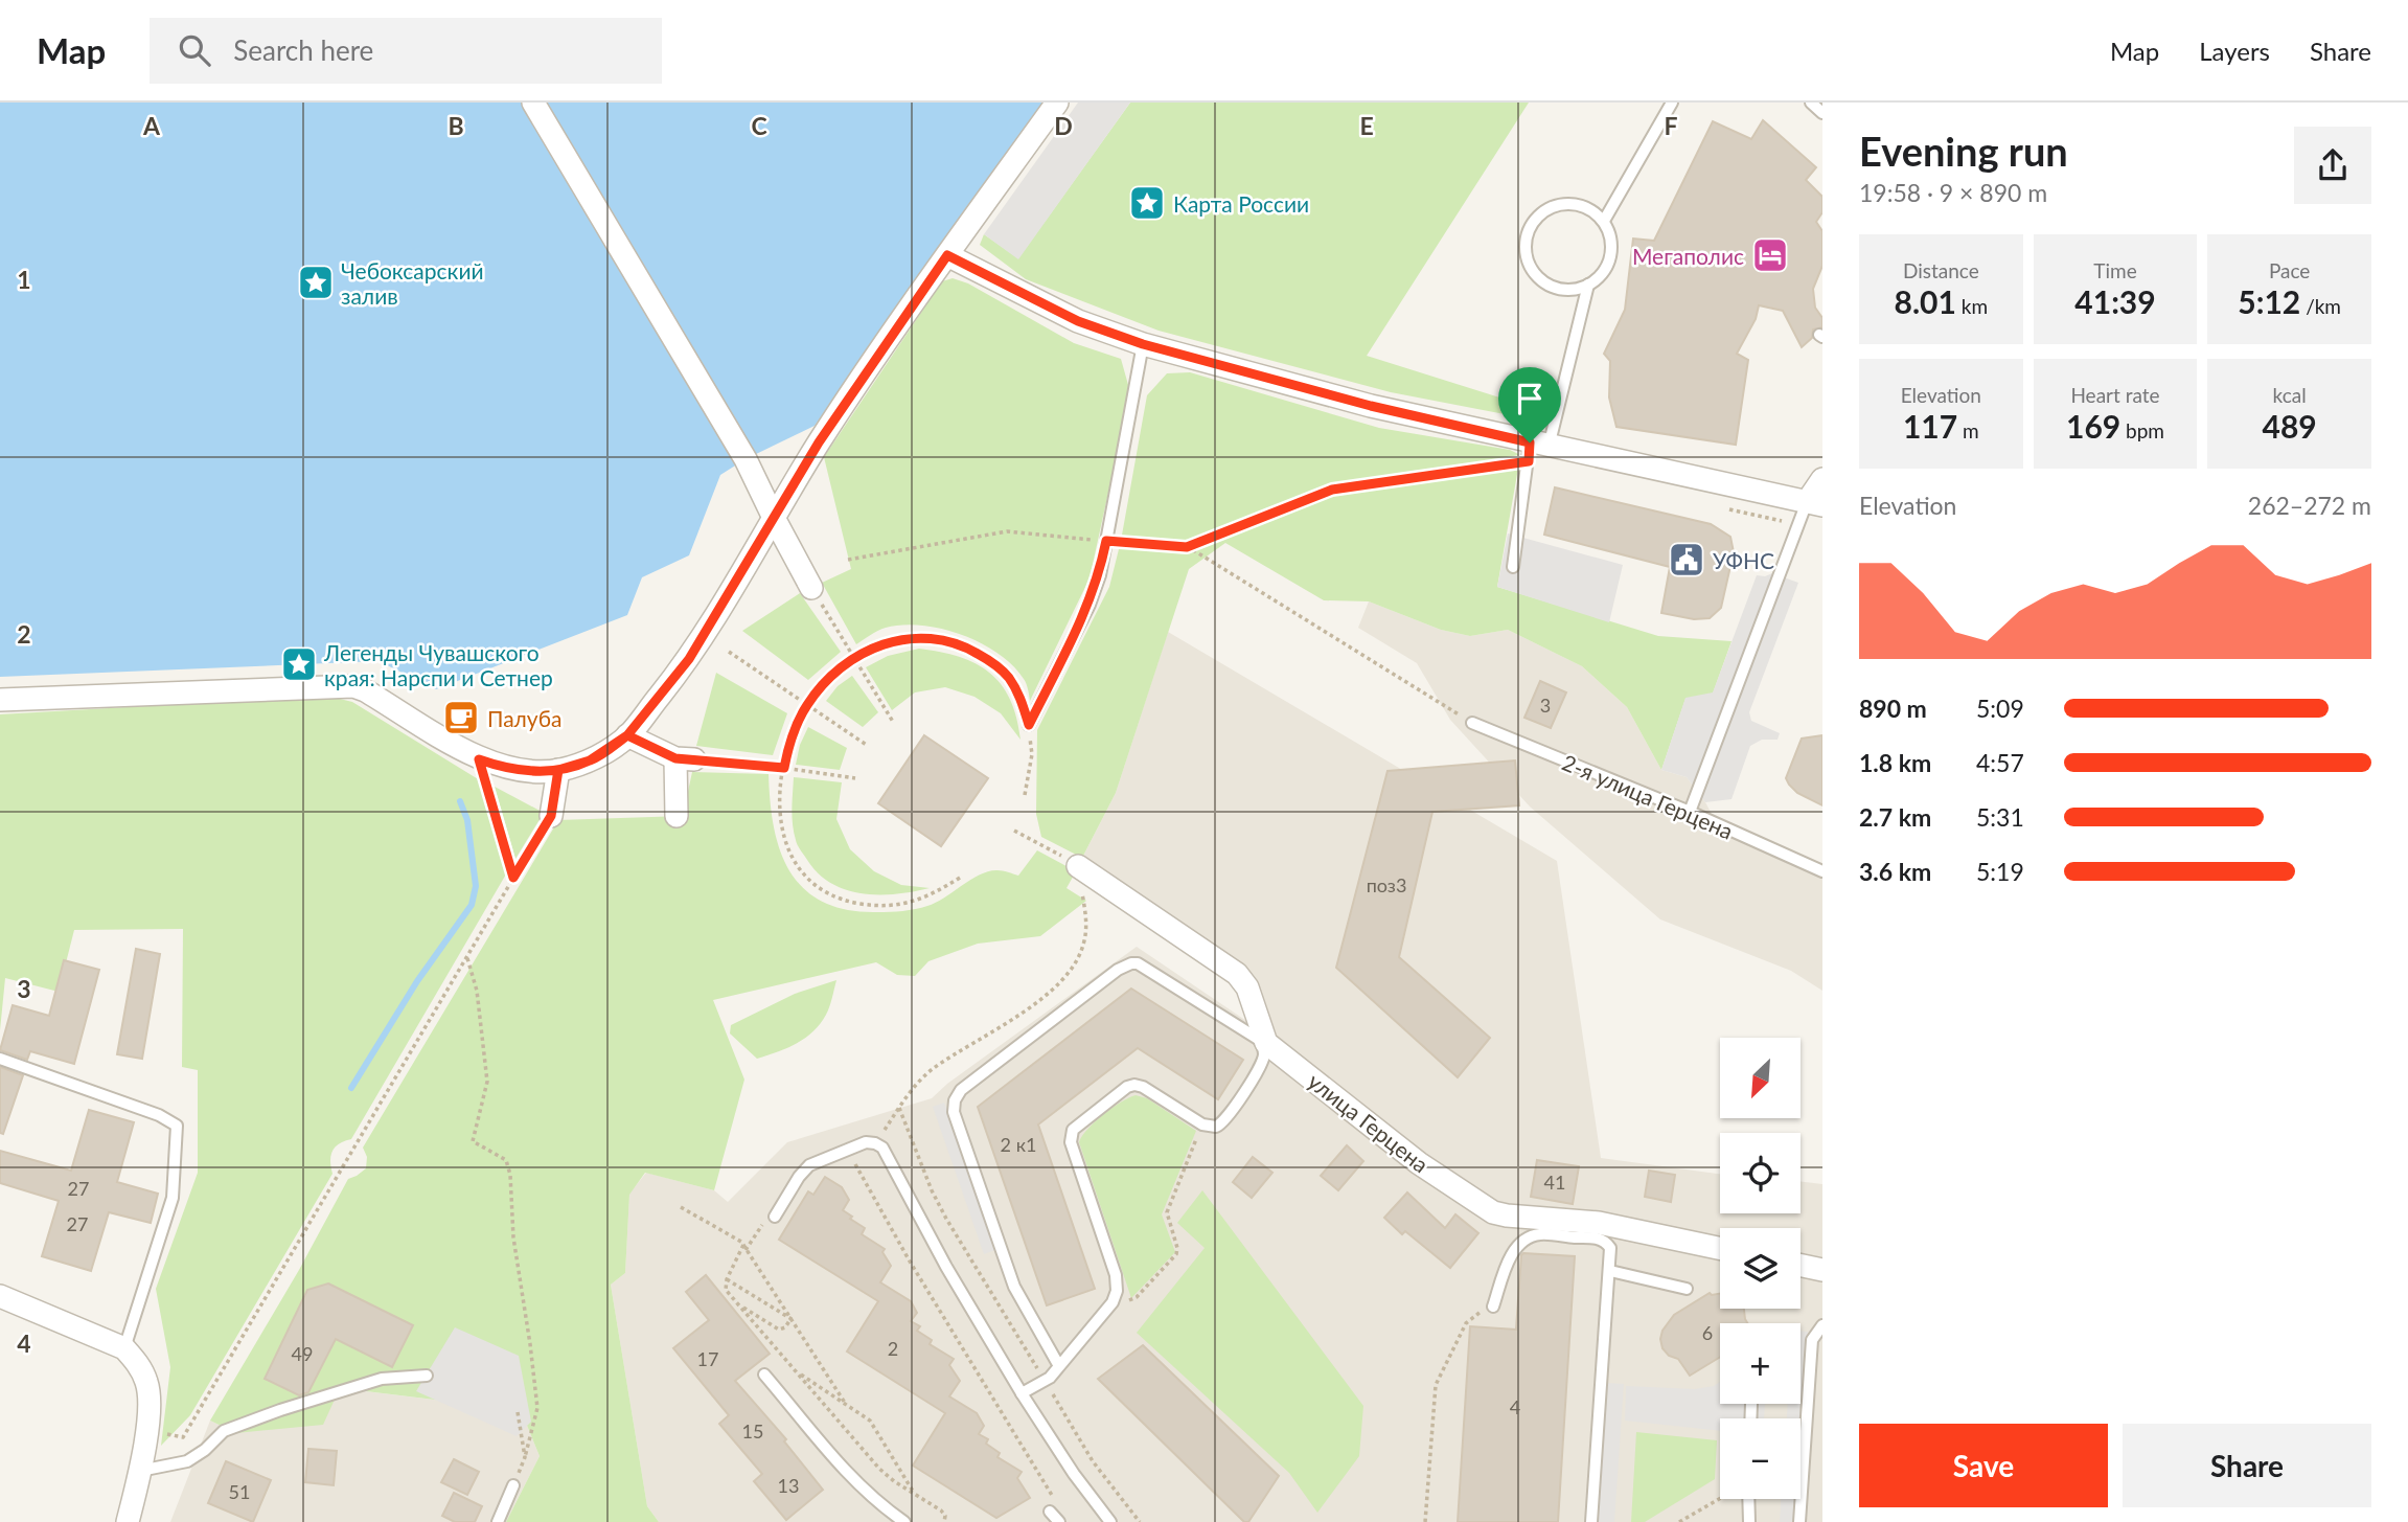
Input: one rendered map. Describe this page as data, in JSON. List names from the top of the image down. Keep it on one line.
{"streets":{"street":["улица Герцена"],"lane":["2-я улица Герцена"]},"places":{"place":["Карта России","Чебоксарский залив","Легенды Чувашского края: Нарспи и Сетнер"],"hotel":["Мегаполис"],"public building":["УФНС"],"cafe":["Палуба"]},"house_numbers":["3","поз3","2 к1","41","27","27","6","2","49","17","4","15","13","51"],"north":"bottom left","page":{"header":"Map","search":"Search here","nav":["Map","Layers","Share"],"heading":["Evening run","19:58 · 9 × 890 m"],"stats":[["Distance","8.01 km"],["Time","41:39"],["Pace","5:12 /km"],["Elevation","117 m"],["Heart rate","169 bpm"],["kcal","489"]],"chart":["Elevation","262–272 m"],"list":[{"name":"890 m","note":"5:09"},{"name":"1.8 km","note":"4:57"},{"name":"2.7 km","note":"5:31"},{"name":"3.6 km","note":"5:19"}],"map_buttons":["+","−"],"buttons":["Save","Share"]},"grid":{"columns":["A","B","C","D","E","F"],"rows":["1","2","3","4"]}}
